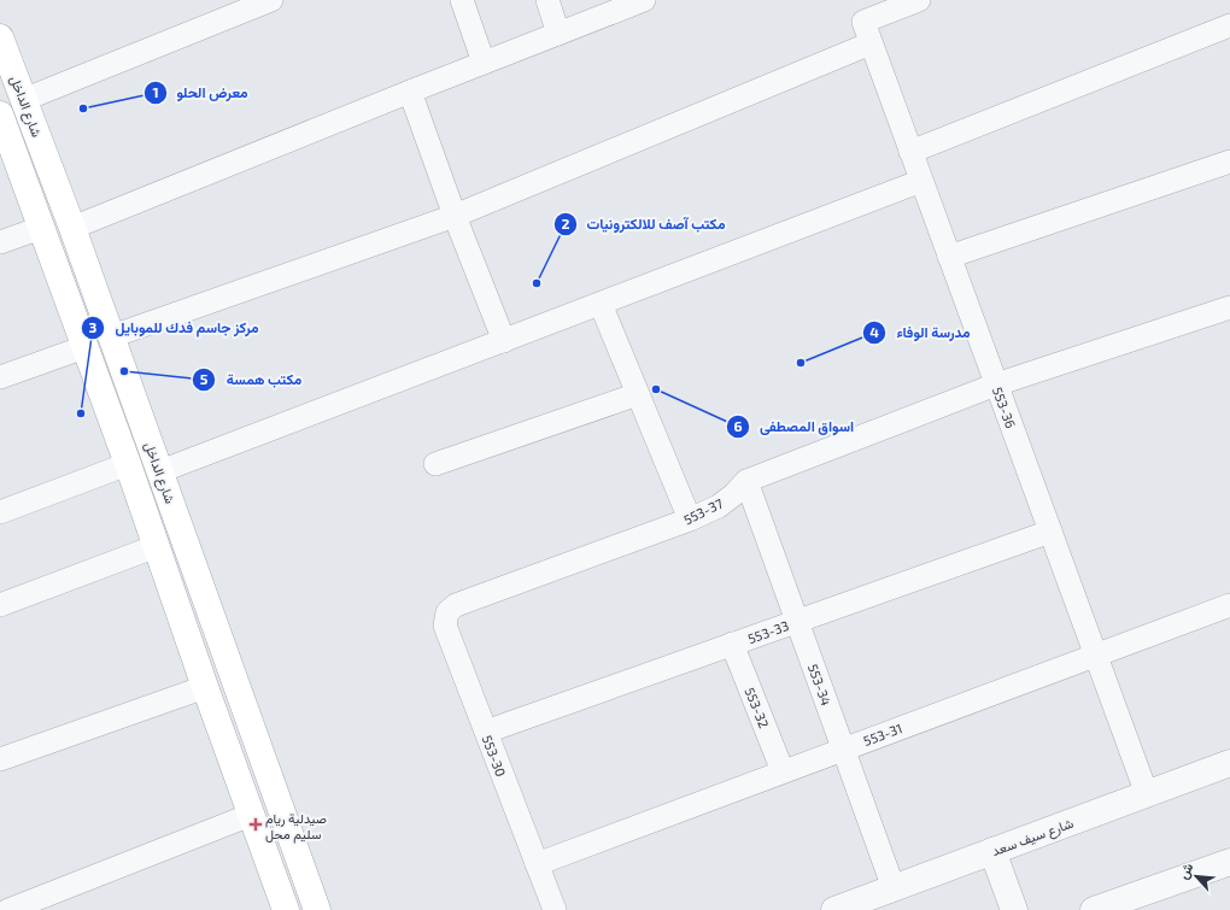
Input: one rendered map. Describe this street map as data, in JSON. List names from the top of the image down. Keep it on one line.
{"streets":{"main road":["شارع الداخل"],"street":["553-36","553-37","553-33","553-34","553-32","553-31","553-30","شارع سيف سعد"]},"crossings":[["553-36","553-37"],["553-36","553-33"],["553-36","553-31"],["553-36","شارع سيف سعد"],["553-37","553-34"],["553-37","553-30"],["553-33","553-34"],["553-33","553-32"],["553-33","553-30"],["553-34","553-31"],["553-34","شارع سيف سعد"],["553-32","553-31"],["553-31","553-30"]],"places":{"other":["معرض الحلو","مكتب آصف للالكترونيات","مدرسة الوفاء","مكتب همسة","اسواق المصطفى","مركز جاسم فدك للموبايل"],"health":["صيدلية ريام سليم محل"]},"north":"top left"}
